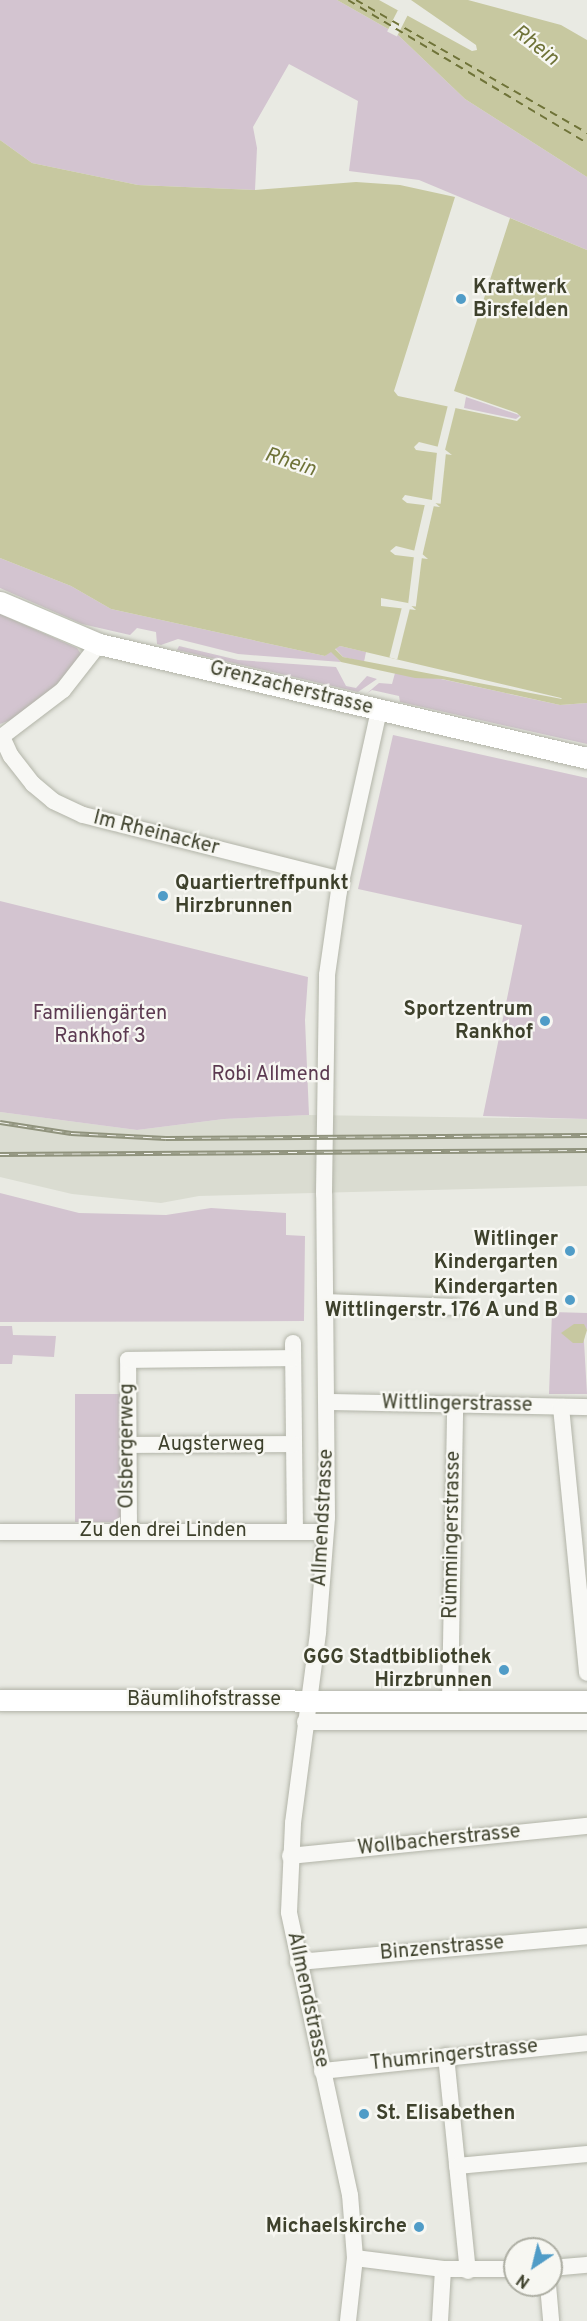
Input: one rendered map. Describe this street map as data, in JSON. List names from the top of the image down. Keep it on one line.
{"streets":{"main road":["Grenzacherstrasse","Bäumlihofstrasse"],"street":["Im Rheinacker","Wittlingerstrasse","Augsterweg","Olsbergerweg","Allmendstrasse","Zu den drei Linden","Rümmingerstrasse","Wollbacherstrasse","Binzenstrasse","Thumringerstrasse"]},"crossings":[["Grenzacherstrasse","Allmendstrasse"],["Im Rheinacker","Allmendstrasse"],["Wittlingerstrasse","Allmendstrasse"],["Wittlingerstrasse","Rümmingerstrasse"],["Augsterweg","Olsbergerweg"],["Augsterweg","Allmendstrasse"],["Olsbergerweg","Allmendstrasse"],["Olsbergerweg","Zu den drei Linden"],["Allmendstrasse","Zu den drei Linden"],["Allmendstrasse","Bäumlihofstrasse"],["Allmendstrasse","Wollbacherstrasse"],["Allmendstrasse","Binzenstrasse"],["Allmendstrasse","Thumringerstrasse"],["Rümmingerstrasse","Bäumlihofstrasse"]],"water":["Rhein"],"parks":["Familiengärten Rankhof 3","Robi Allmend"],"places":["Kraftwerk Birsfelden","Quartiertreffpunkt Hirzbrunnen","Sportzentrum Rankhof","Witlinger Kindergarten","Kindergarten Wittlingerstr. 176 A und B","GGG Stadtbibliothek Hirzbrunnen","St. Elisabethen","Michaelskirche"],"north":"bottom left"}
